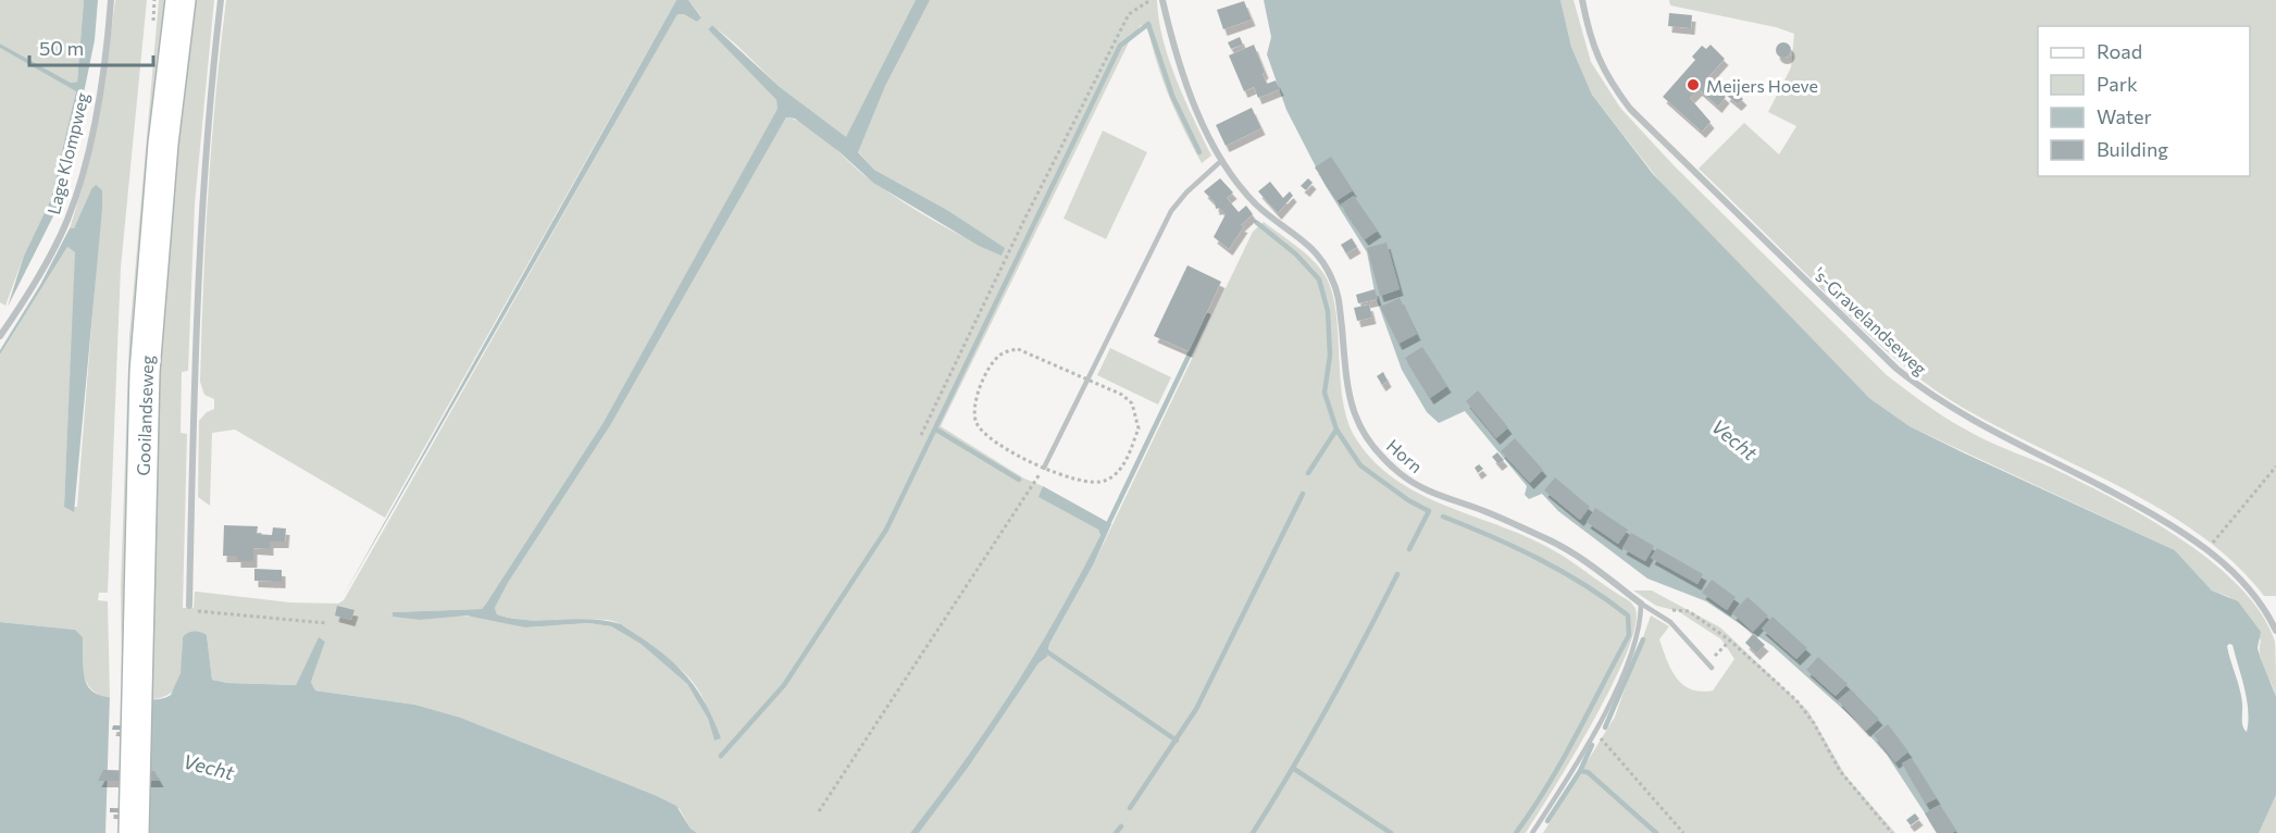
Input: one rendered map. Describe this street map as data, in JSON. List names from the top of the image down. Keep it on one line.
{"streets":{"main road":["Gooilandseweg"],"street":["Lage Klompweg","'s-Gravelandseweg","Horn"]},"water":["Vecht"],"places":["Meijers Hoeve"],"legend":["Road","Park","Water","Building"],"scale_bar":"50 m"}
